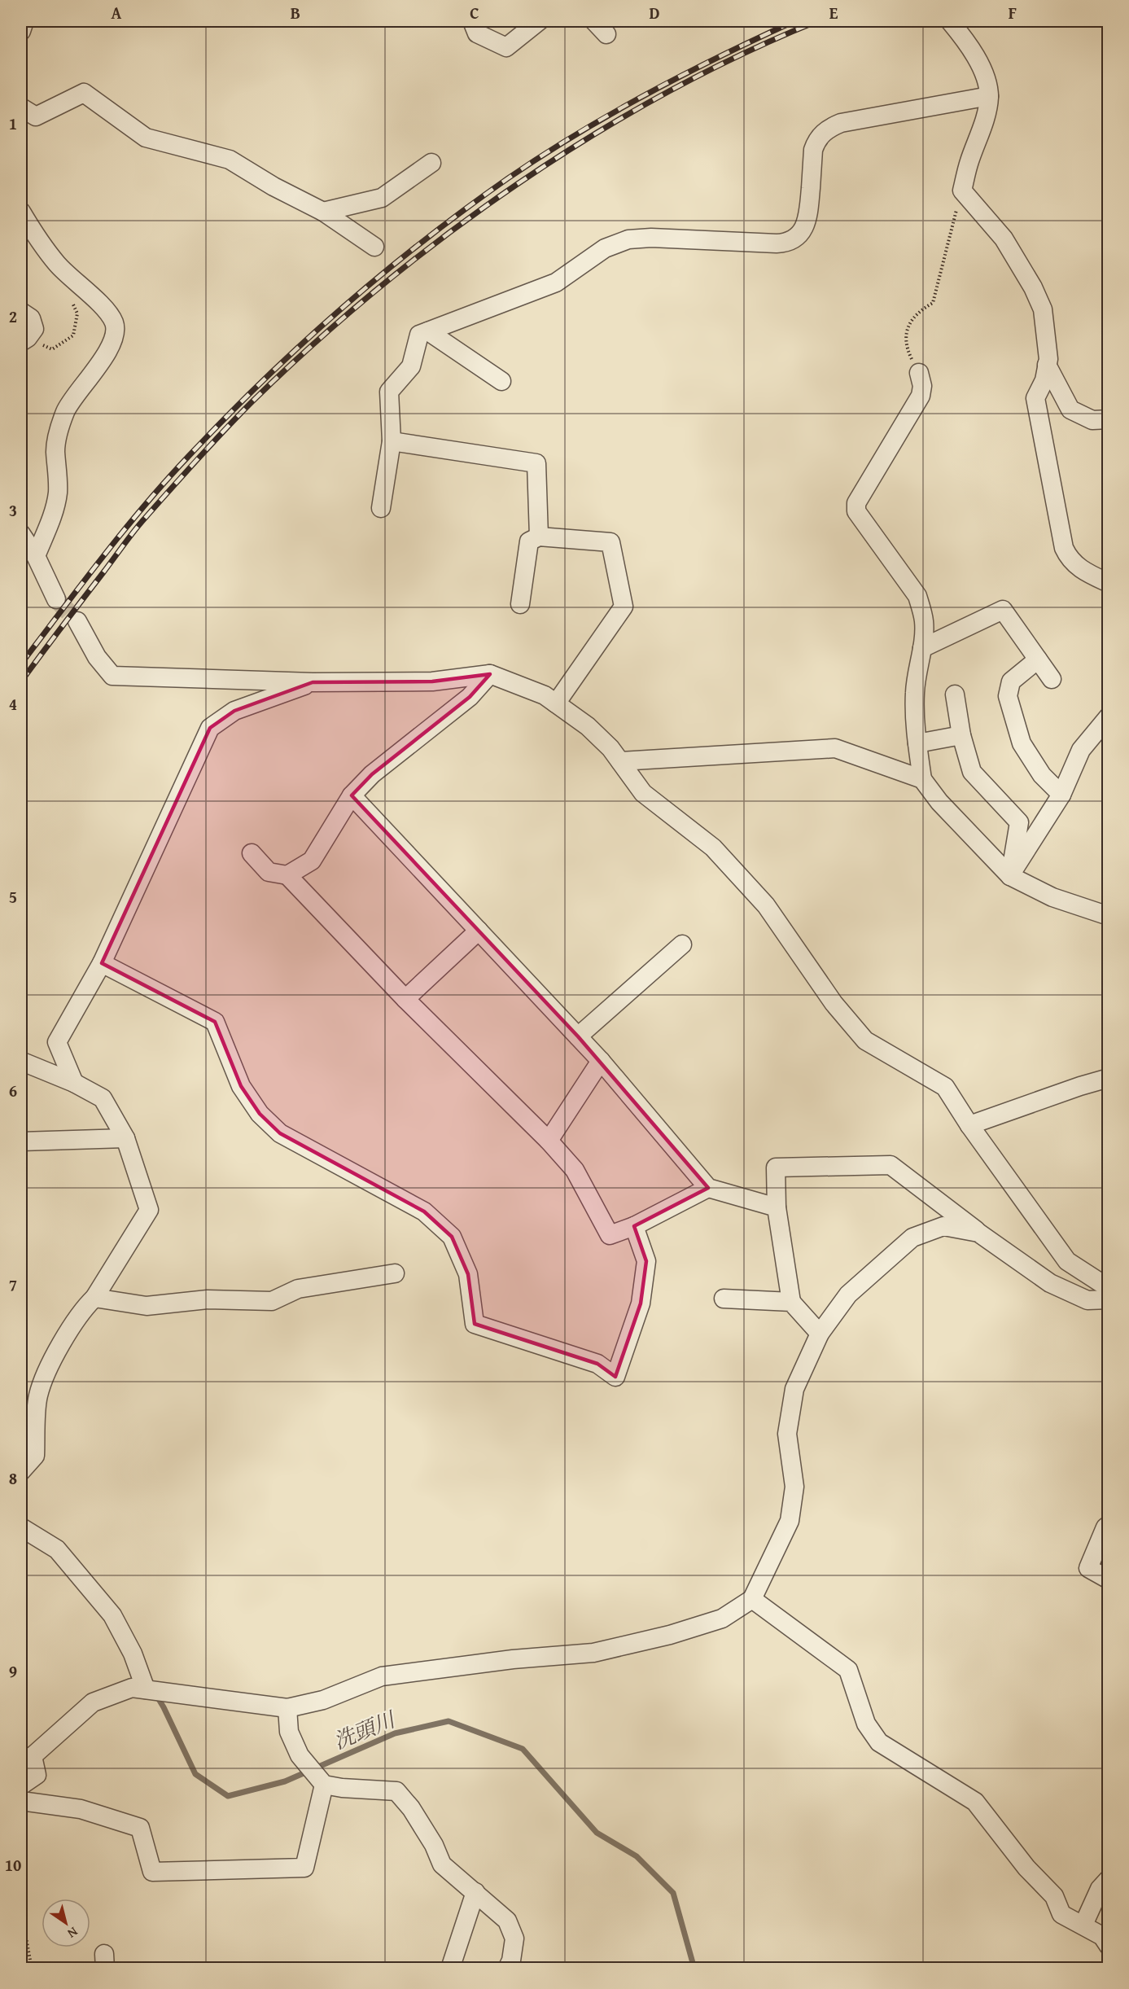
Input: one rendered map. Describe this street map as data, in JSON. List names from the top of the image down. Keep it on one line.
{"water":["洗頭川"],"north":"bottom right","grid":{"columns":["A","B","C","D","E","F"],"rows":["1","2","3","4","5","6","7","8","9","10"]}}
